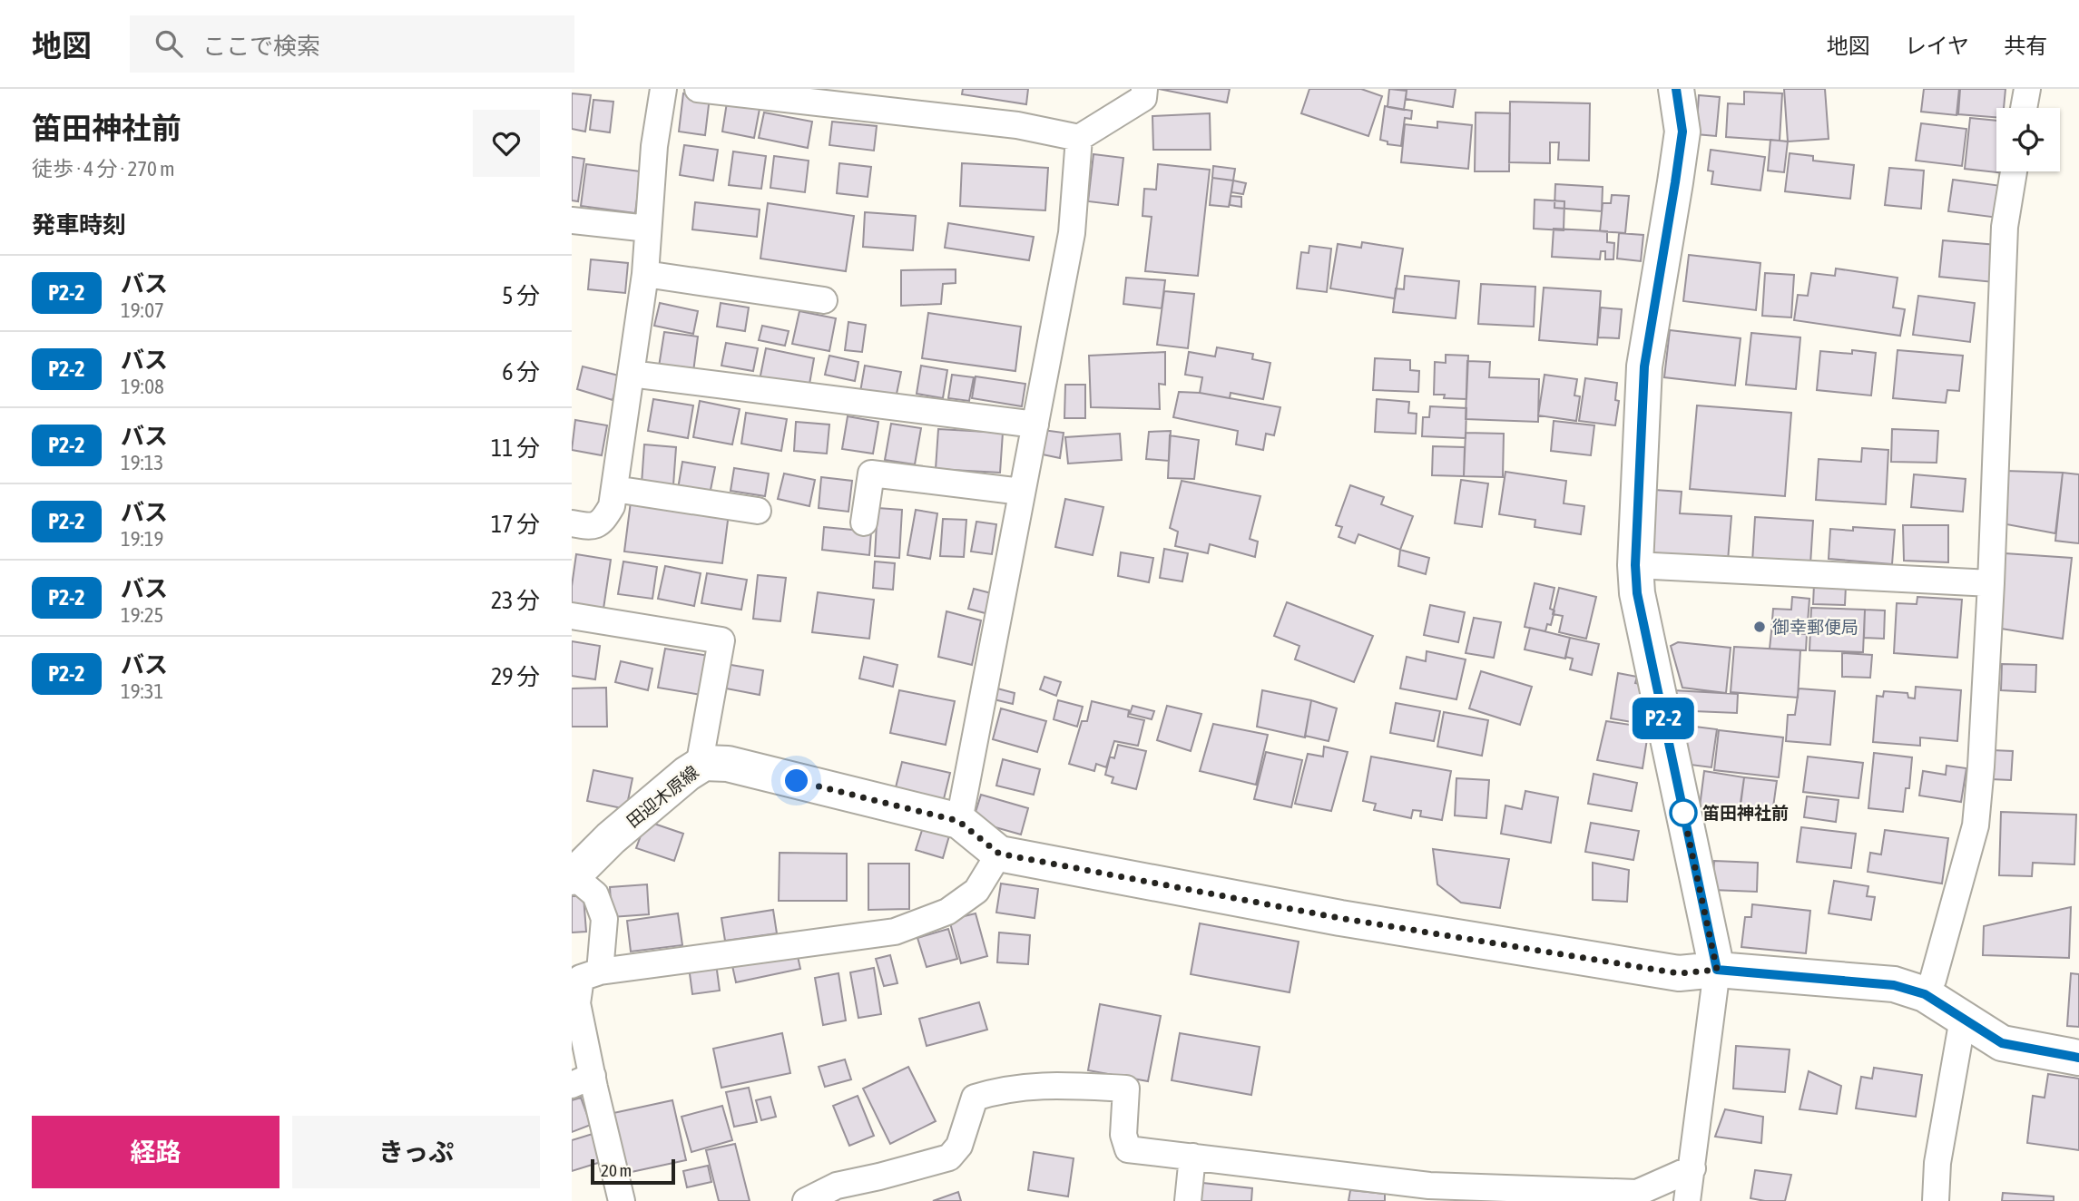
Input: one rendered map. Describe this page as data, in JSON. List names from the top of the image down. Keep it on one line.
{"streets":{"main road":["田迎木原線"]},"places":["御幸郵便局","笛田神社前"],"lines":["bus line P2-2"],"scale_bar":"20 m","page":{"header":"地図","search":"ここで検索","nav":["地図","レイヤ","共有"],"heading":[["笛田神社前","徒歩 · 4 分 · 270 m"],"発車時刻"],"on_map":"P2-2","list":[{"mark":"P2-2","name":"バス","note":"19:07","value":"5 分"},{"mark":"P2-2","name":"バス","note":"19:08","value":"6 分"},{"mark":"P2-2","name":"バス","note":"19:13","value":"11 分"},{"mark":"P2-2","name":"バス","note":"19:19","value":"17 分"},{"mark":"P2-2","name":"バス","note":"19:25","value":"23 分"},{"mark":"P2-2","name":"バス","note":"19:31","value":"29 分"}],"buttons":["経路","きっぷ"],"scale":"20 m"}}
